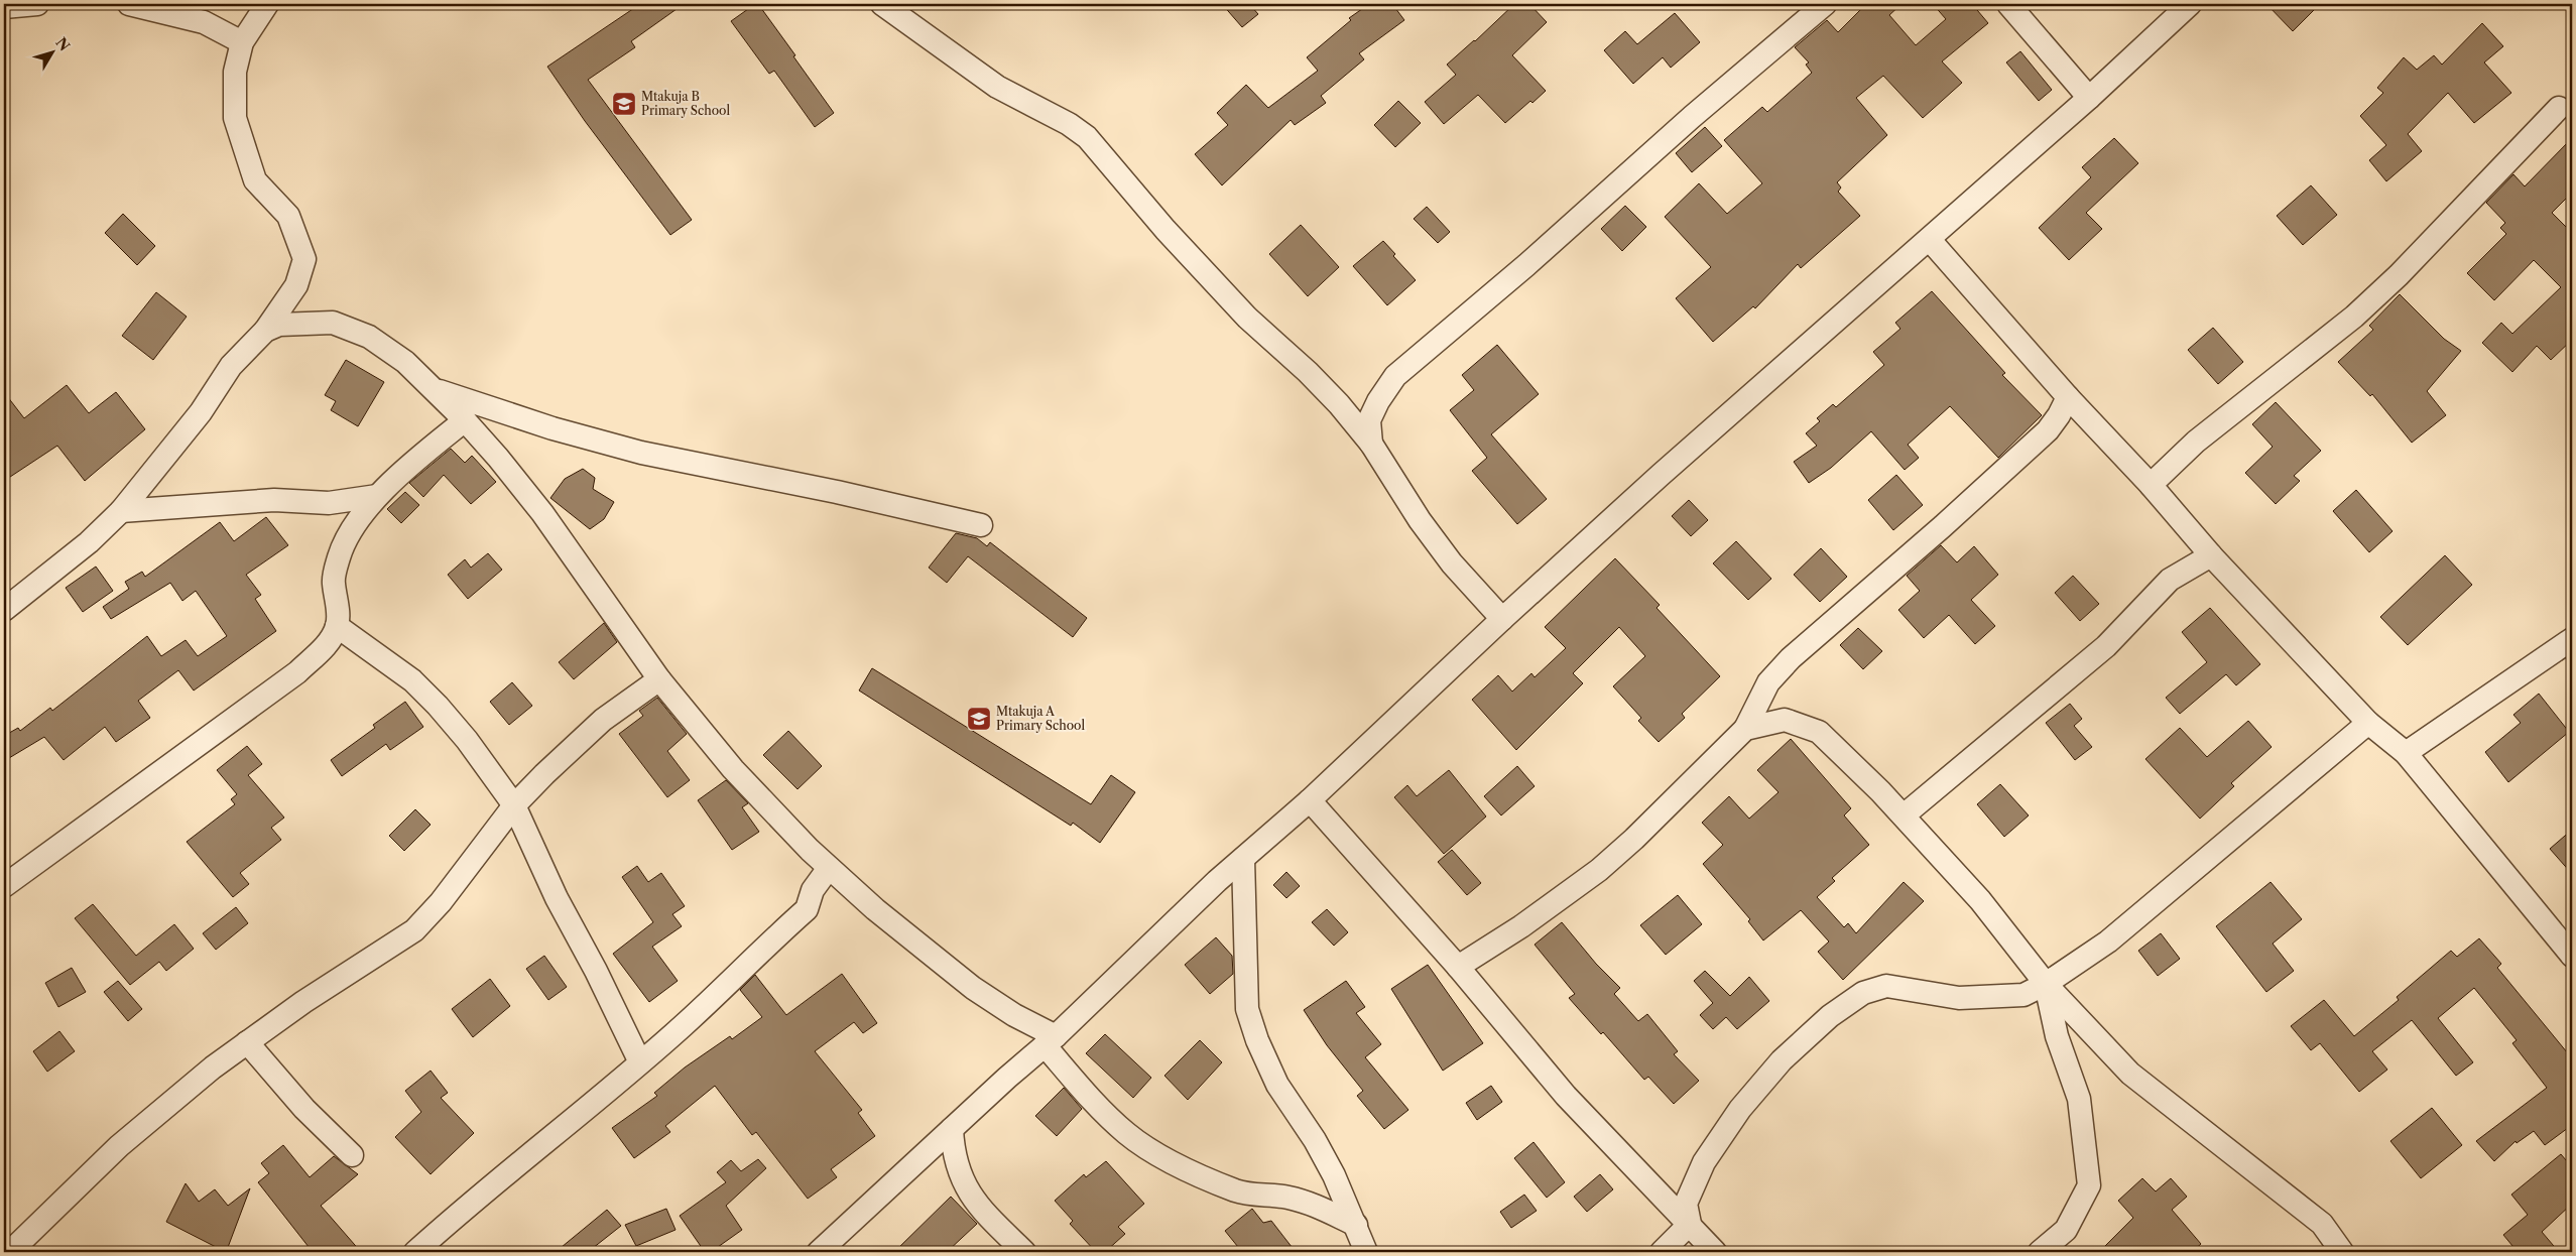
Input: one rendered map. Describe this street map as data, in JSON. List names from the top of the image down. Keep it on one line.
{"places":{"school or university":["Mtakuja B Primary School","Mtakuja A Primary School"]},"north":"top right"}
